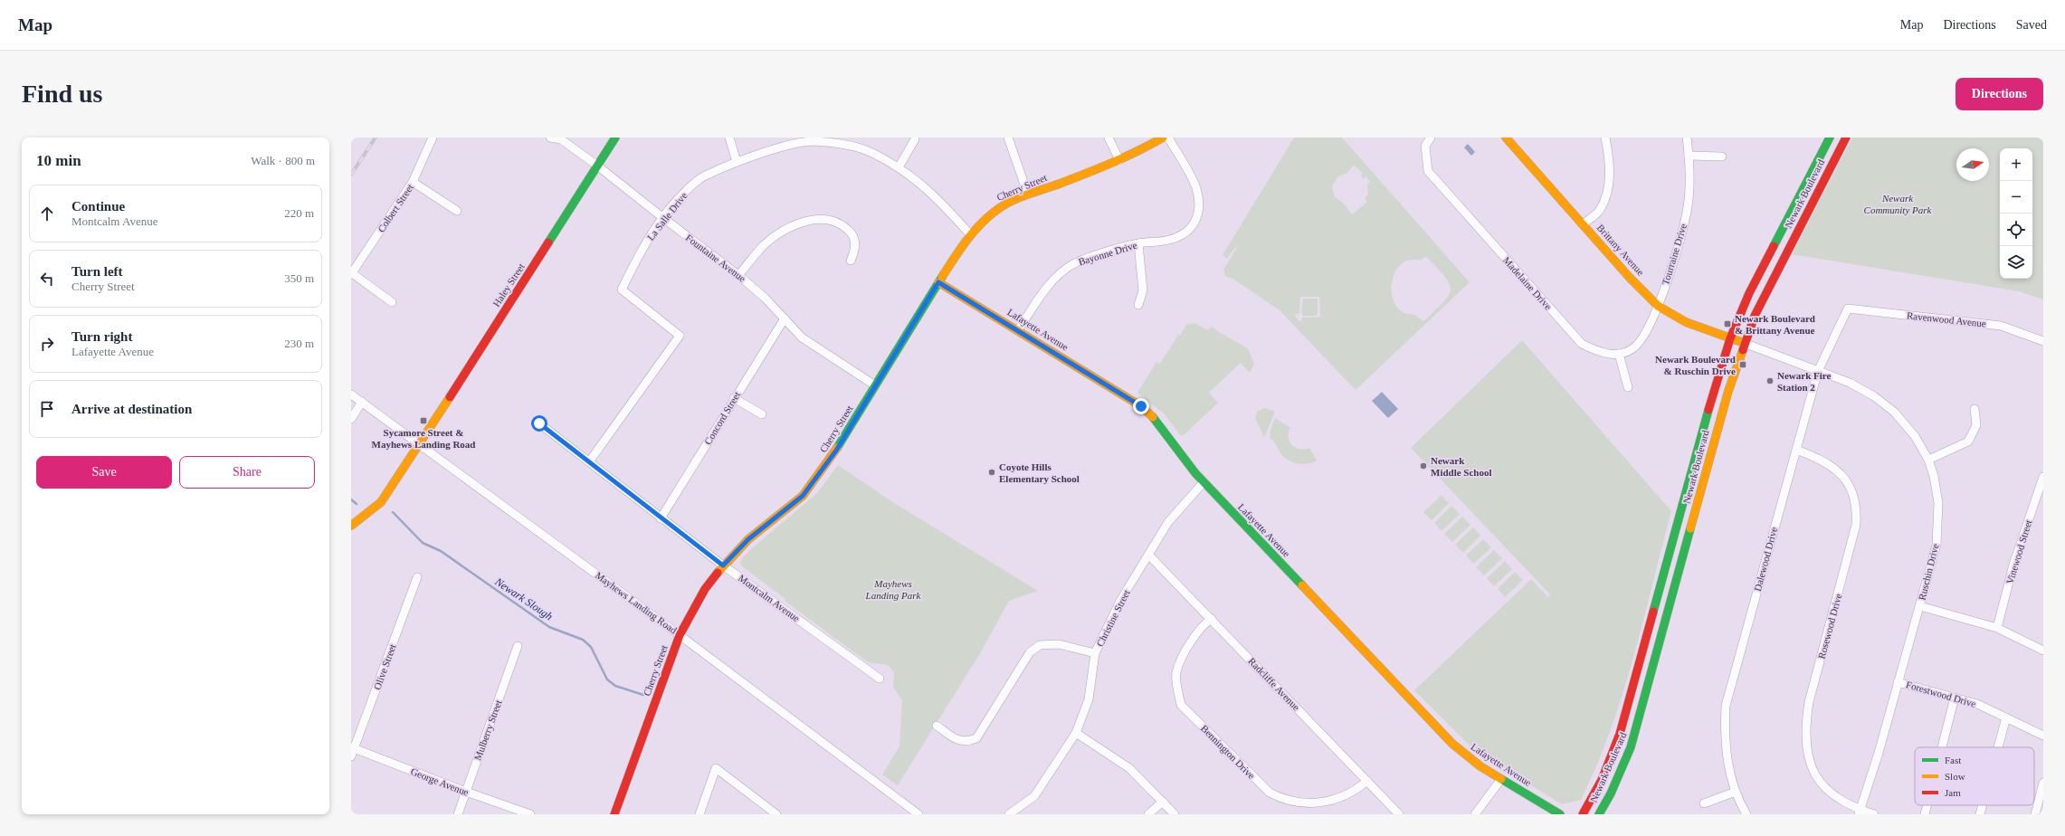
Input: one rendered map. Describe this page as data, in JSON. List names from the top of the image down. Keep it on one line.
{"streets":{"street":["Cherry Street","Newark Boulevard","Colbert Street","La Salle Drive","Brittany Avenue","Bayonne Drive","Tourraine Drive","Fountaine Avenue","Madelaine Drive","Haley Street","Ravenwood Avenue","Lafayette Avenue","Concord Street","Vinewood Street","Dalewood Drive","Ruschin Drive","Montcalm Avenue","Mayhews Landing Road","Christine Street","Rosewood Drive","Olive Street","Radcliffe Avenue","Forestwood Drive","Mulberry Street","Bennington Drive","George Avenue"]},"crossings":[["Cherry Street","La Salle Drive"],["Cherry Street","Fountaine Avenue"],["Cherry Street","Lafayette Avenue"],["Cherry Street","Montcalm Avenue"],["Cherry Street","Mayhews Landing Road"],["Newark Boulevard","Brittany Avenue"],["Newark Boulevard","Ruschin Drive"],["La Salle Drive","Fountaine Avenue"],["La Salle Drive","Montcalm Avenue"],["Brittany Avenue","Tourraine Drive"],["Brittany Avenue","Madelaine Drive"],["Brittany Avenue","Ruschin Drive"],["Bayonne Drive","Lafayette Avenue"],["Tourraine Drive","Madelaine Drive"],["Fountaine Avenue","Haley Street"],["Fountaine Avenue","Concord Street"],["Haley Street","Mayhews Landing Road"],["Ravenwood Avenue","Dalewood Drive"],["Lafayette Avenue","Christine Street"],["Concord Street","Montcalm Avenue"],["Dalewood Drive","Ruschin Drive"],["Dalewood Drive","Rosewood Drive"],["Ruschin Drive","Rosewood Drive"],["Ruschin Drive","Forestwood Drive"],["Christine Street","Radcliffe Avenue"],["Olive Street","George Avenue"],["Radcliffe Avenue","Bennington Drive"],["Mulberry Street","George Avenue"]],"water":["Newark Slough"],"parks":["Newark Community Park","Mayhews Landing Park"],"places":{"transit":["Newark Boulevard & Brittany Avenue","Newark Boulevard & Ruschin Drive","Sycamore Street & Mayhews Landing Road"],"other":["Newark Fire Station 2","Newark Middle School","Coyote Hills Elementary School"]},"legend":["Fast","Slow","Jam"],"north":"right","page":{"header":"Map","nav":["Map","Directions","Saved"],"buttons":["Directions",["Save","Share"]],"title":"Find us","heading":["10 min","Walk · 800 m"],"map_buttons":["+","−"],"list":[["Continue","Montcalm Avenue","220 m"],["Turn left","Cherry Street","350 m"],["Turn right","Lafayette Avenue","230 m"],"Arrive at destination"]}}
